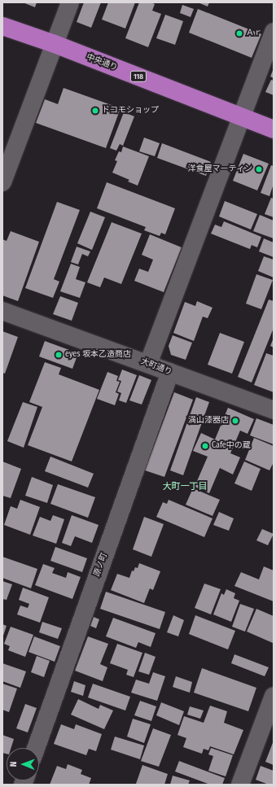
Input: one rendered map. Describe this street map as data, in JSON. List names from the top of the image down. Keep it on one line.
{"streets":{"highway":["中央通り","118"],"street":["大町通り","原ノ町"]},"crossings":[["大町通り","原ノ町"]],"districts":["大町一丁目"],"places":["Ａｒ","ドコモショップ","洋食屋マーティン","eyes 坂本乙造商店","満山漆器店","Cafe中の蔵"],"north":"left"}
